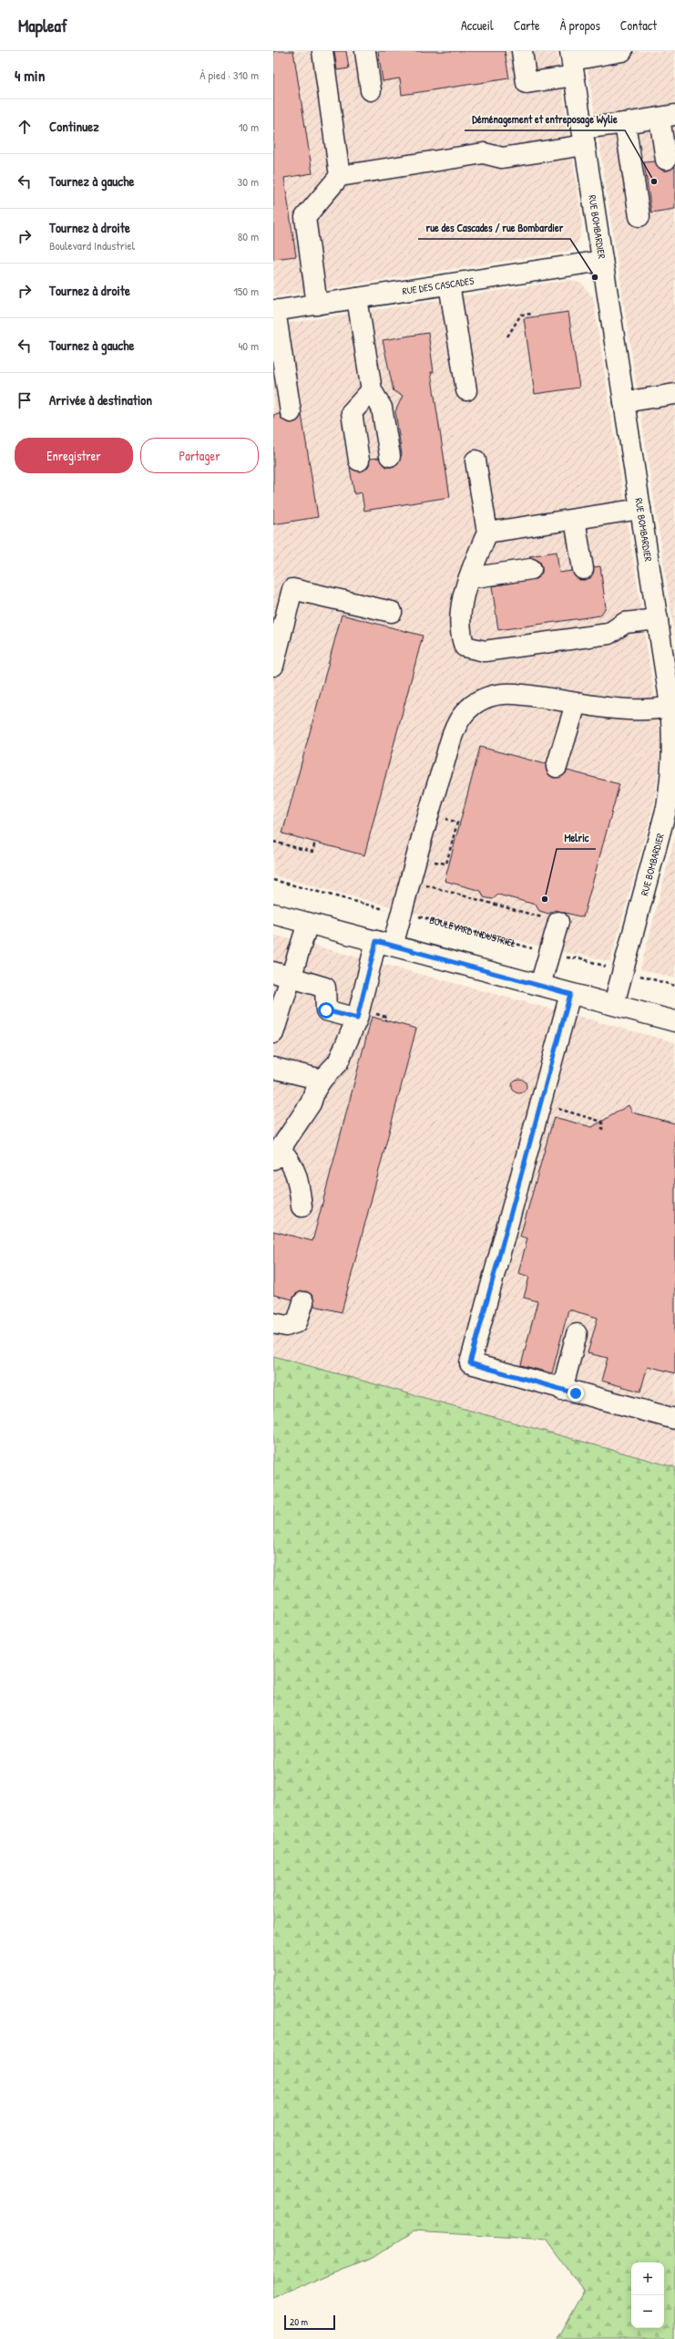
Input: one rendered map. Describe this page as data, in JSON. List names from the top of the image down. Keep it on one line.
{"streets":{"street":["RUE BOMBARDIER","RUE DES CASCADES"],"path":["BOULEVARD INDUSTRIEL"]},"crossings":[["RUE BOMBARDIER","RUE DES CASCADES"]],"places":["Déménagement et entreposage Wylie","rue des Cascades / rue Bombardier","Melric"],"scale_bar":"20 m","page":{"header":"Mapleaf","nav":["Accueil","Carte","À propos","Contact"],"heading":["4 min","À pied · 310 m"],"list":[["Continuez","10 m"],["Tournez à gauche","30 m"],["Tournez à droite","Boulevard Industriel","80 m"],["Tournez à droite","150 m"],["Tournez à gauche","40 m"],"Arrivée à destination"],"buttons":["Enregistrer","Partager"],"map_buttons":["+","−"],"scale":"20 m"}}
